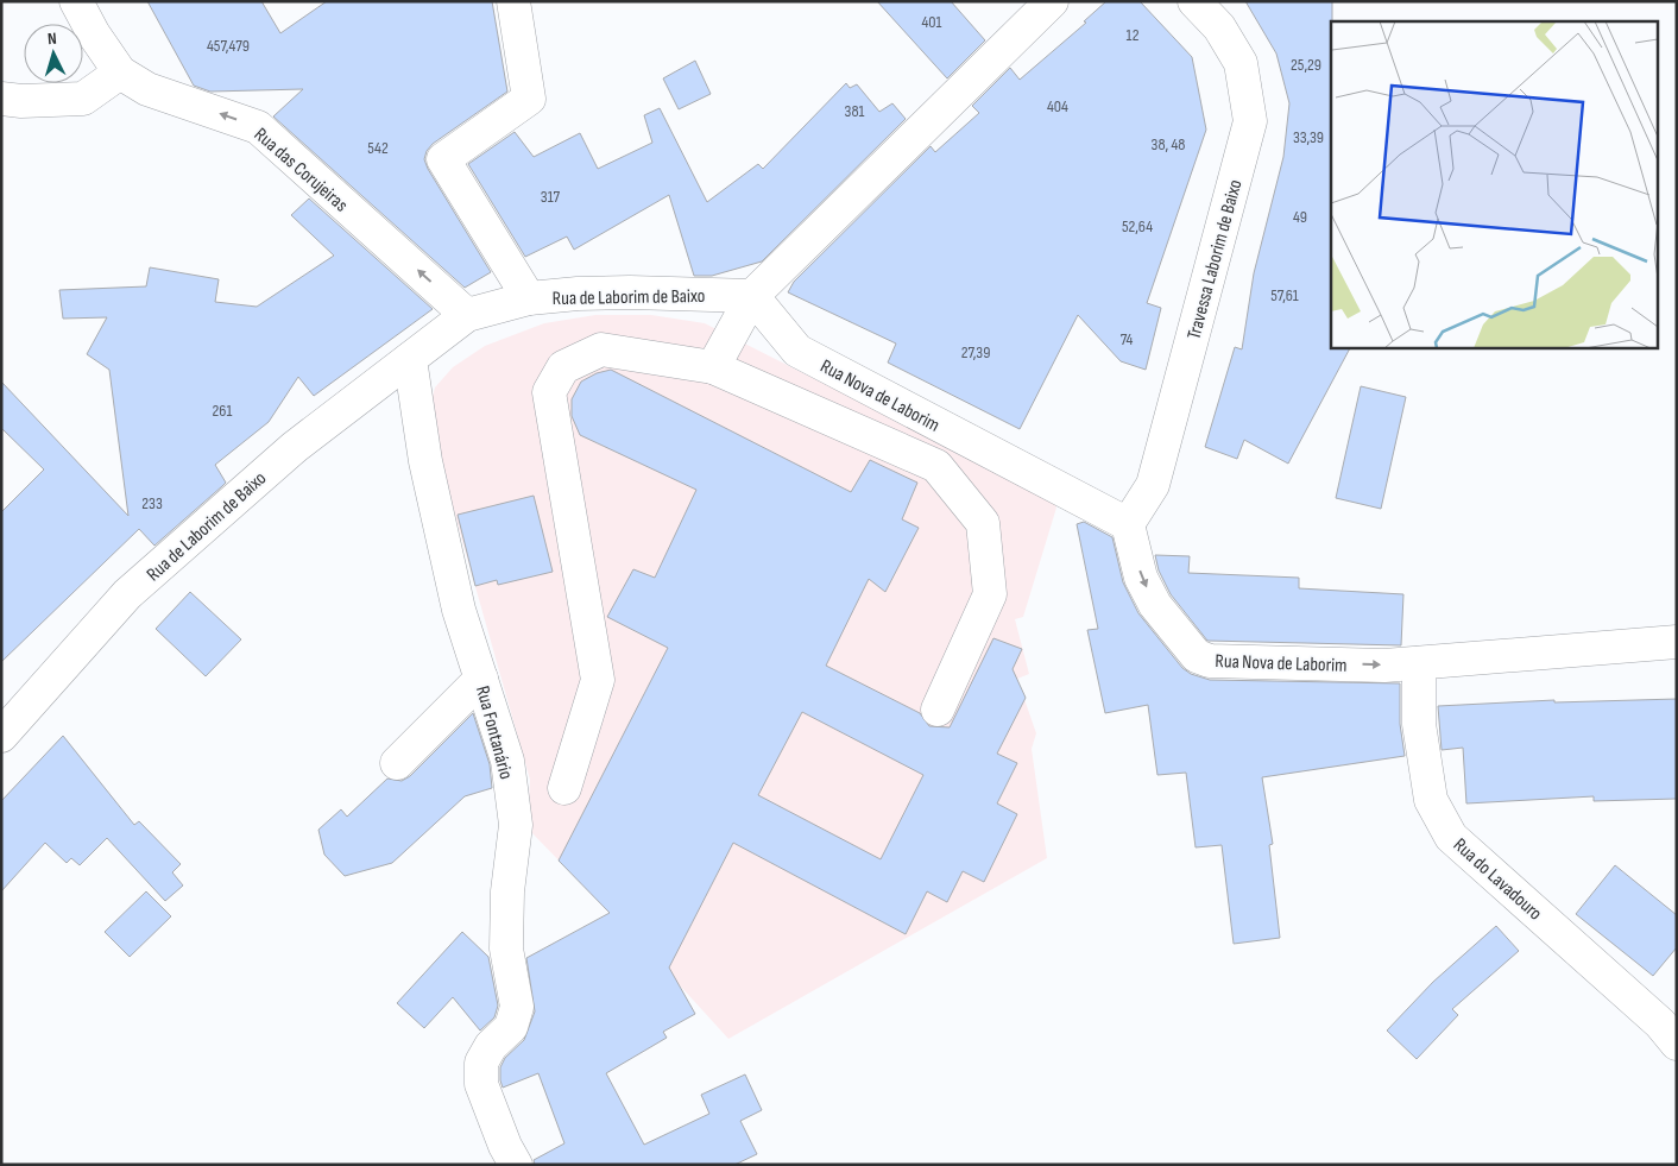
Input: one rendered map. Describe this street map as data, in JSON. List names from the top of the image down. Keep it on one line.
{"streets":{"street":["Rua das Corujeiras","Travessa Laborim de Baixo","Rua de Laborim de Baixo","Rua Nova de Laborim","Rua Fontanário","Rua do Lavadouro"]},"crossings":[["Rua das Corujeiras","Rua de Laborim de Baixo"],["Travessa Laborim de Baixo","Rua Nova de Laborim"],["Rua de Laborim de Baixo","Rua Nova de Laborim"],["Rua de Laborim de Baixo","Rua Fontanário"],["Rua Nova de Laborim","Rua do Lavadouro"]],"one_way":["Rua das Corujeiras"],"house_numbers":["401","12","457,479","25,29","404","381","33,39","38, 48","542","317","49","52,64","57,61","74","27,39","261","233"],"north":"top"}
